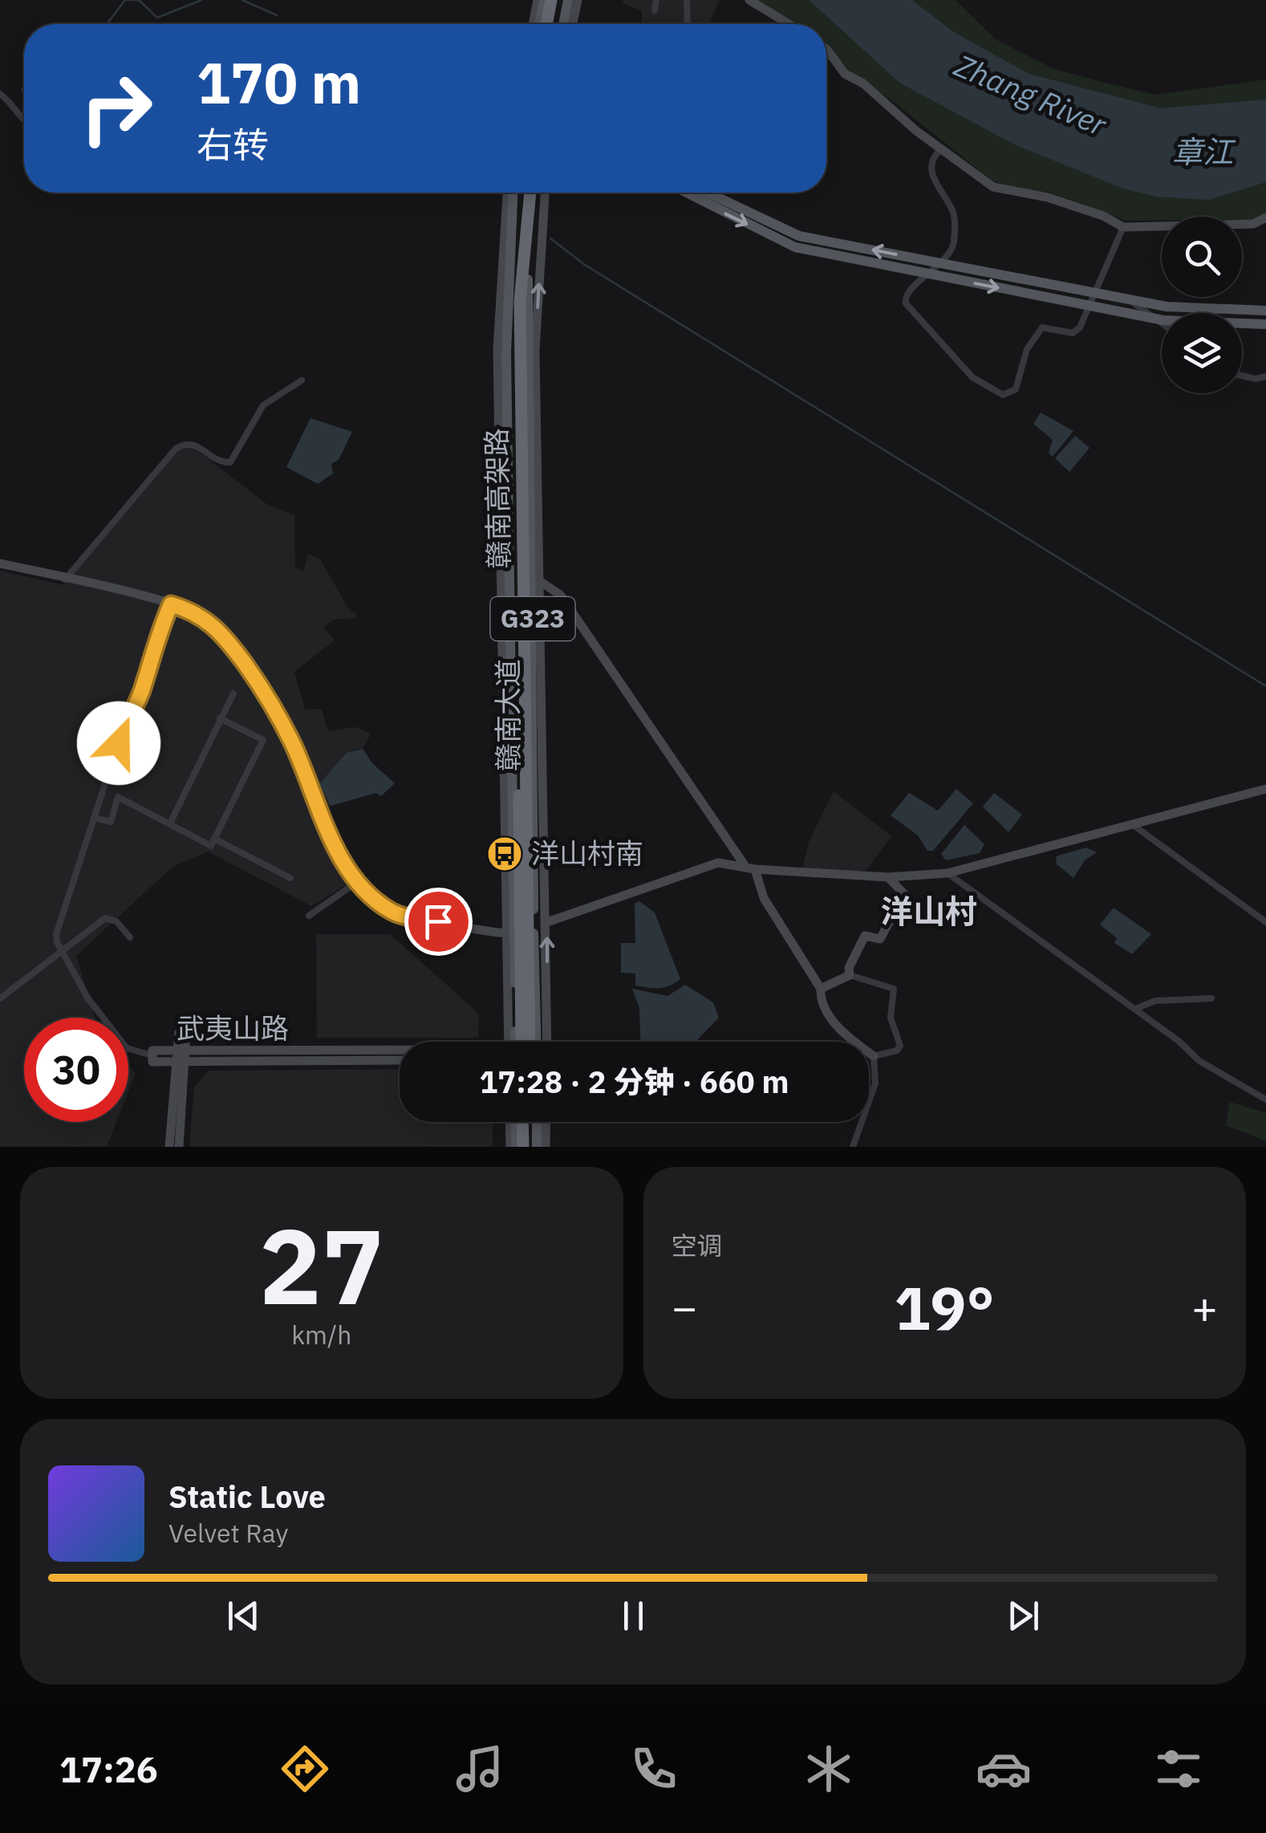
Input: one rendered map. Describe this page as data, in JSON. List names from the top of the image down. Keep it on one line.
{"streets":{"highway":["赣南高架路"],"main road":["G323","赣南大道"],"street":["武夷山路"]},"districts":["洋山村"],"water":["Zhang River","章江"],"places":{"bus stop":["洋山村南"]},"page":{"turn":["170 m","右转"],"limit":"30","trip":"17:28 · 2 分钟 · 660 m","tile":[["27","km/h"],"空调"],"heat":["−","19°","+"],"song":["Static Love","Velvet Ray"],"tabs":"17:26"}}
